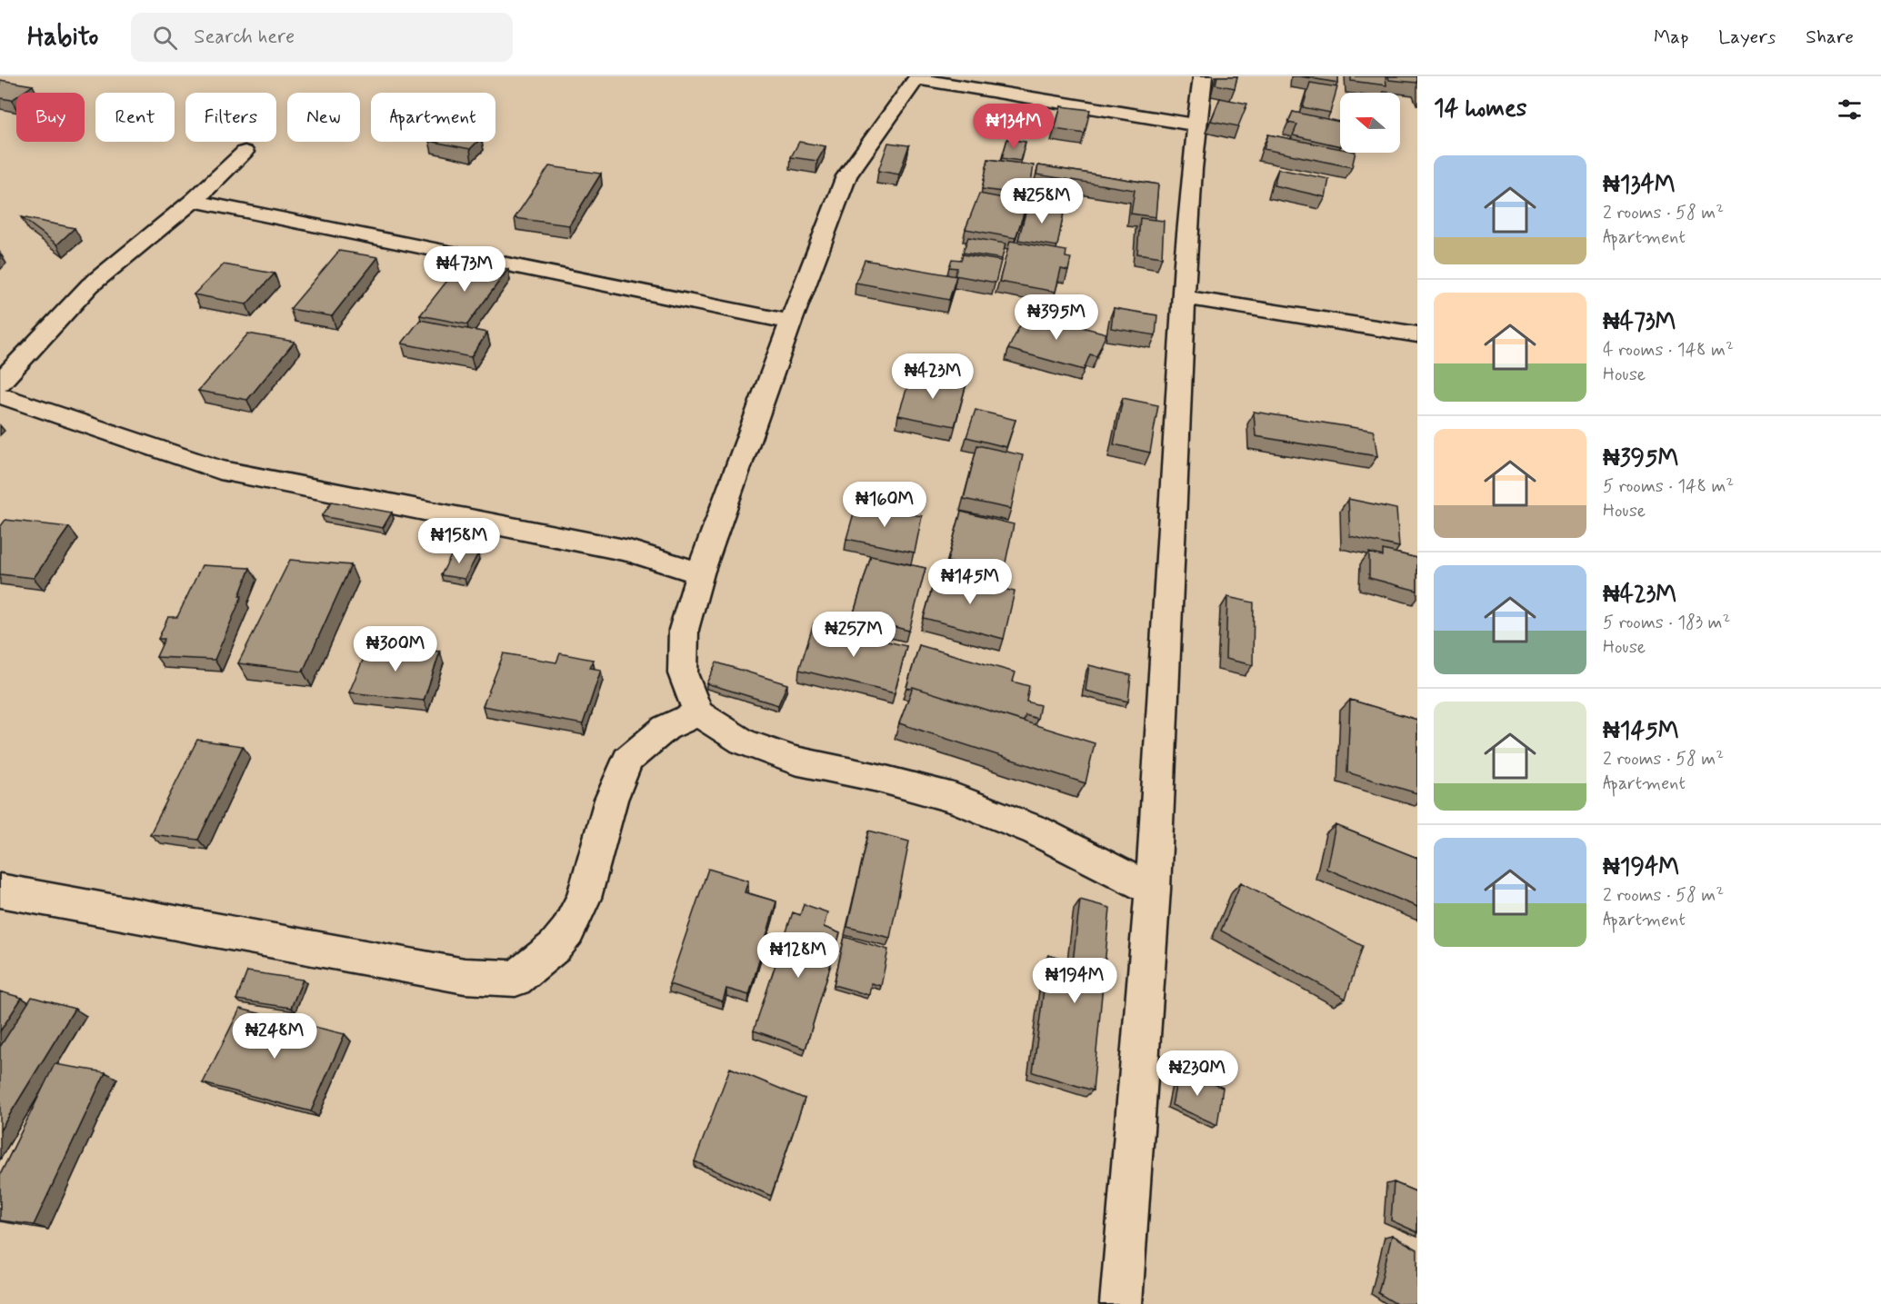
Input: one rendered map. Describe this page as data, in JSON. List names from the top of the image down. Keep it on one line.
{"north":"left","page":{"header":"Habito","search":"Search here","nav":["Map","Layers","Share"],"heading":"14 homes","chip":["Buy","Rent","Filters","New","Apartment"],"price":["₦134M","₦258M","₦473M","₦395M","₦423M","₦160M","₦158M","₦145M","₦257M","₦300M","₦128M","₦194M","₦248M","₦230M"],"list":[{"name":"₦134M","note":"2 rooms · 58 m² · Apartment"},{"name":"₦473M","note":"4 rooms · 148 m² · House"},{"name":"₦395M","note":"5 rooms · 148 m² · House"},{"name":"₦423M","note":"5 rooms · 183 m² · House"},{"name":"₦145M","note":"2 rooms · 58 m² · Apartment"},{"name":"₦194M","note":"2 rooms · 58 m² · Apartment"}]}}
